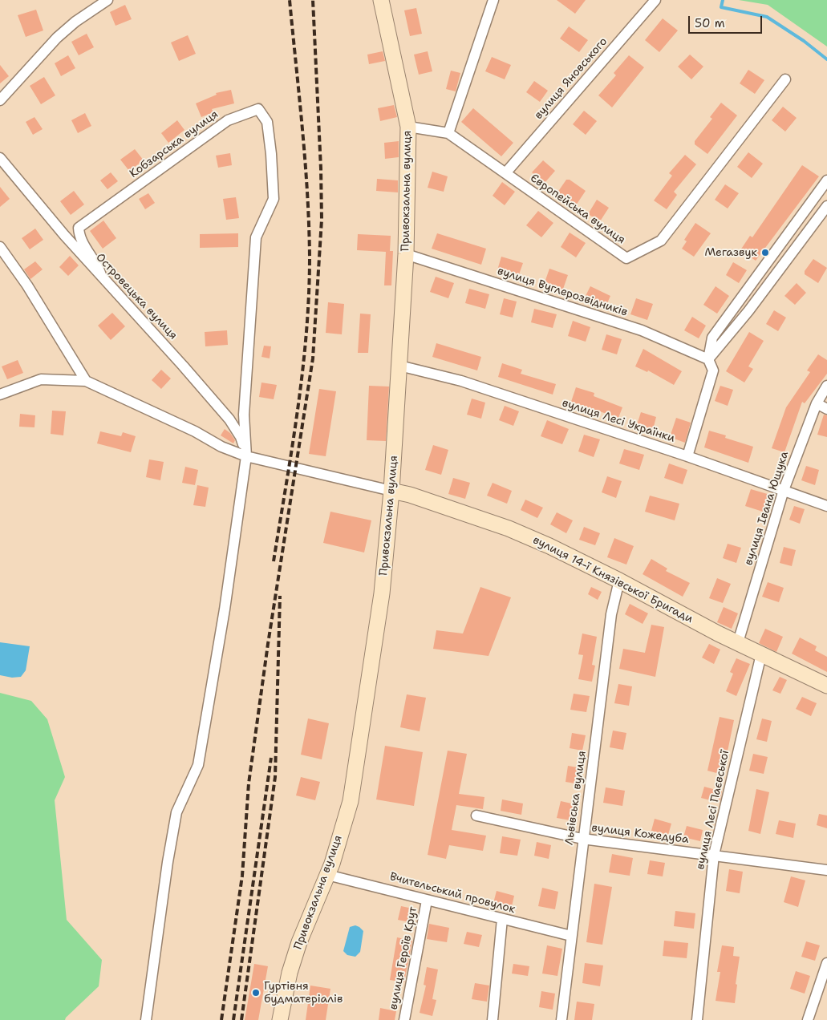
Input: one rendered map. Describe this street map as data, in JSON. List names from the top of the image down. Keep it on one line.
{"streets":{"street":["вулиця Яновського","Кобзарська вулиця","Привокзальна вулиця","Європейська вулиця","вулиця Вуглерозвідників","Островецька вулиця","вулиця Лесі Українки","вулиця Івана Ющука","вулиця 14-ї Князівської Бригади","Львівська вулиця","вулиця Лесі Паєвської","вулиця Кожедуба","Вчительський провулок","вулиця Героїв Крут"]},"crossings":[["вулиця Яновського","Європейська вулиця"],["Кобзарська вулиця","Островецька вулиця"],["Привокзальна вулиця","Європейська вулиця"],["Привокзальна вулиця","вулиця Вуглерозвідників"],["Привокзальна вулиця","вулиця Лесі Українки"],["Привокзальна вулиця","вулиця 14-ї Князівської Бригади"],["Привокзальна вулиця","Вчительський провулок"],["вулиця Лесі Українки","вулиця Івана Ющука"],["вулиця Івана Ющука","вулиця 14-ї Князівської Бригади"],["вулиця 14-ї Князівської Бригади","Львівська вулиця"],["вулиця 14-ї Князівської Бригади","вулиця Лесі Паєвської"],["Львівська вулиця","вулиця Кожедуба"],["Львівська вулиця","Вчительський провулок"],["вулиця Лесі Паєвської","вулиця Кожедуба"],["Вчительський провулок","вулиця Героїв Крут"]],"places":["Мегазвук","Гуртівня будматеріалів"],"scale_bar":"50 m"}
